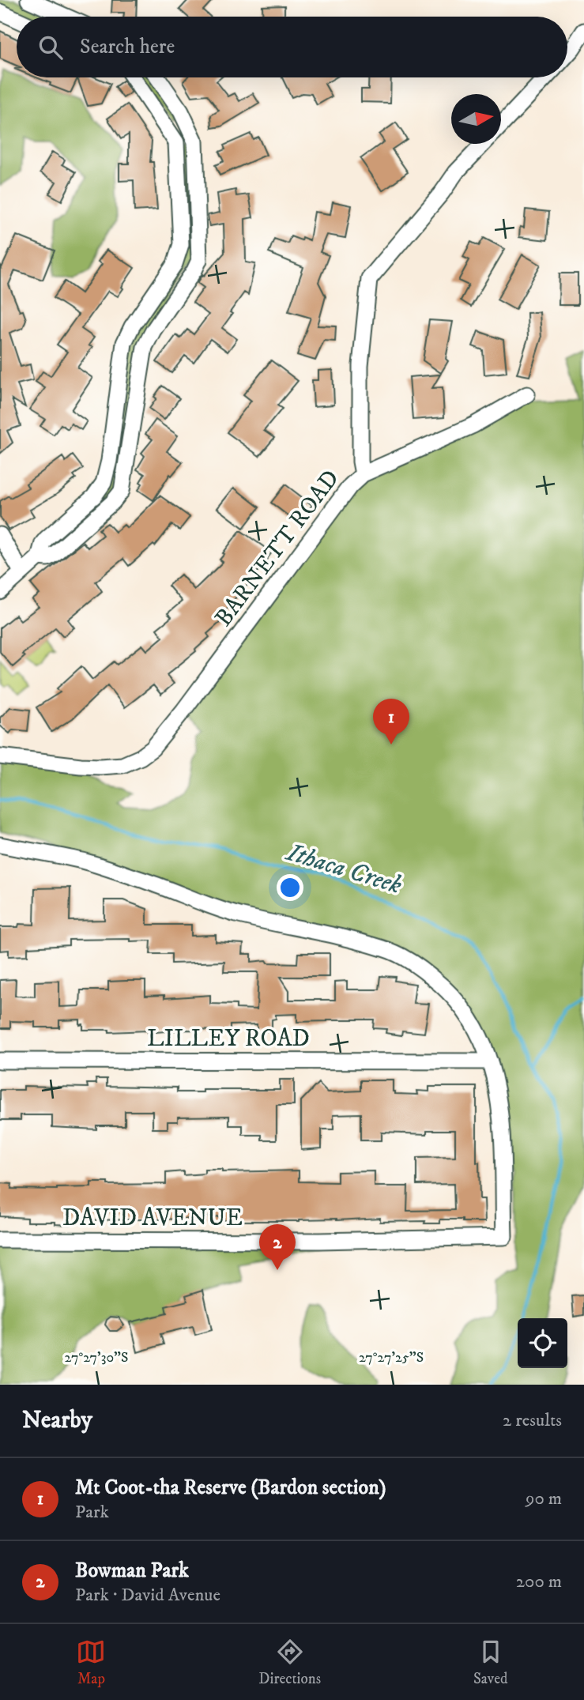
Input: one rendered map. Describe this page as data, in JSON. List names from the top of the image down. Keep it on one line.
{"streets":{"street":["BARNETT ROAD","LILLEY ROAD","DAVID AVENUE"]},"crossings":[["LILLEY ROAD","DAVID AVENUE"]],"water":["Ithaca Creek"],"north":"right","page":{"search":"Search here","pins":["1","2"],"heading":["Nearby","2 results"],"list":[{"mark":"1","name":"Mt Coot-tha Reserve (Bardon section)","note":"Park","value":"90 m"},{"mark":"2","name":"Bowman Park","note":"Park · David Avenue","value":"200 m"}],"nav":["Map","Directions","Saved"]},"coordinates":["27°27'30\"S","27°27'25\"S"]}
